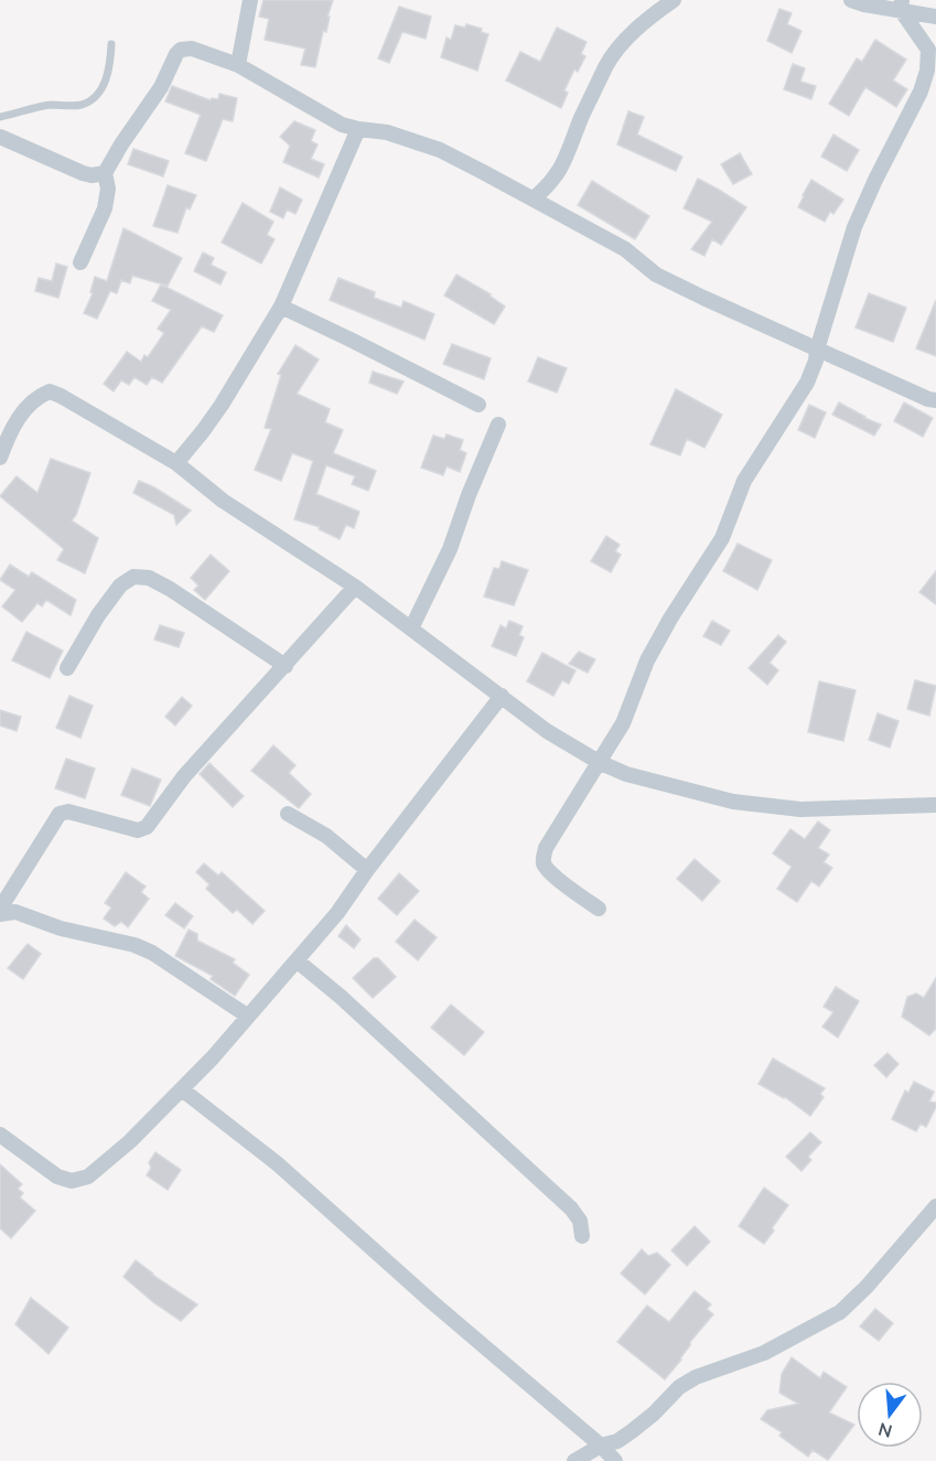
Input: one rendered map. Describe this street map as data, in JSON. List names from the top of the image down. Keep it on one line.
{"north":"bottom"}
